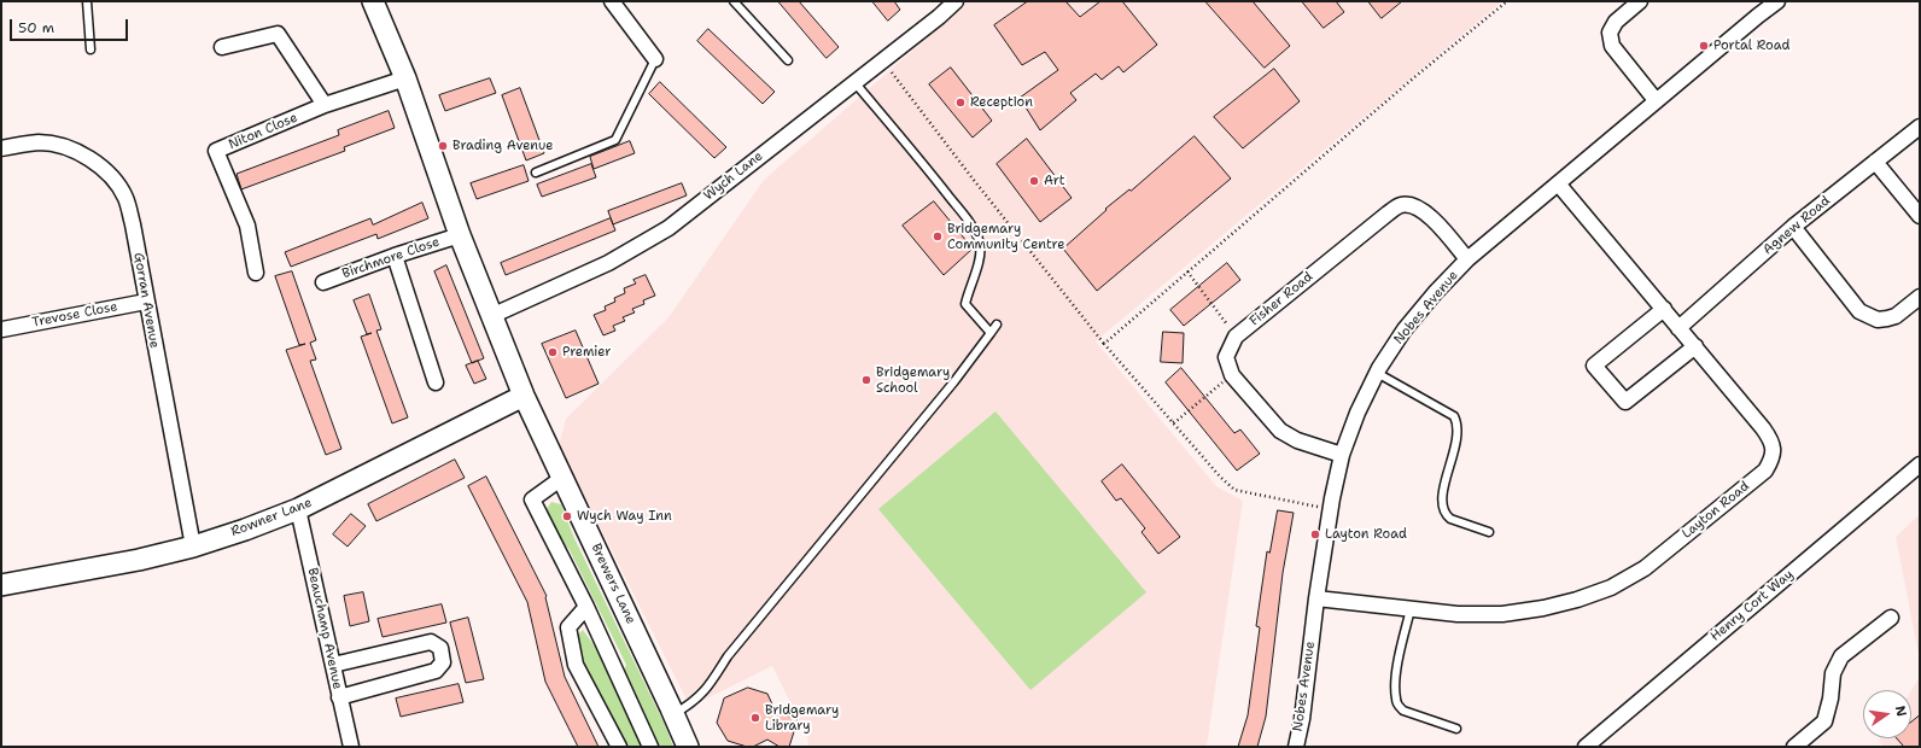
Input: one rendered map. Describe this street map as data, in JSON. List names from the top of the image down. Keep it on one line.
{"streets":{"street":["Niton Close","Wych Lane","Agnew Road","Birchmore Close","Fisher Road","Gorran Avenue","Nobes Avenue","Trevose Close","Layton Road","Rowner Lane","Brewers Lane","Henry Cort Way","Beauchamp Avenue"]},"crossings":[["Agnew Road","Layton Road"],["Fisher Road","Nobes Avenue"],["Gorran Avenue","Trevose Close"],["Gorran Avenue","Rowner Lane"],["Nobes Avenue","Layton Road"],["Rowner Lane","Brewers Lane"],["Rowner Lane","Beauchamp Avenue"]],"places":["Portal Road","Reception","Brading Avenue","Art","Bridgemary Community Centre","Premier","Bridgemary School","Wych Way Inn","Layton Road","Bridgemary Library"],"scale_bar":"50 m","north":"right"}
